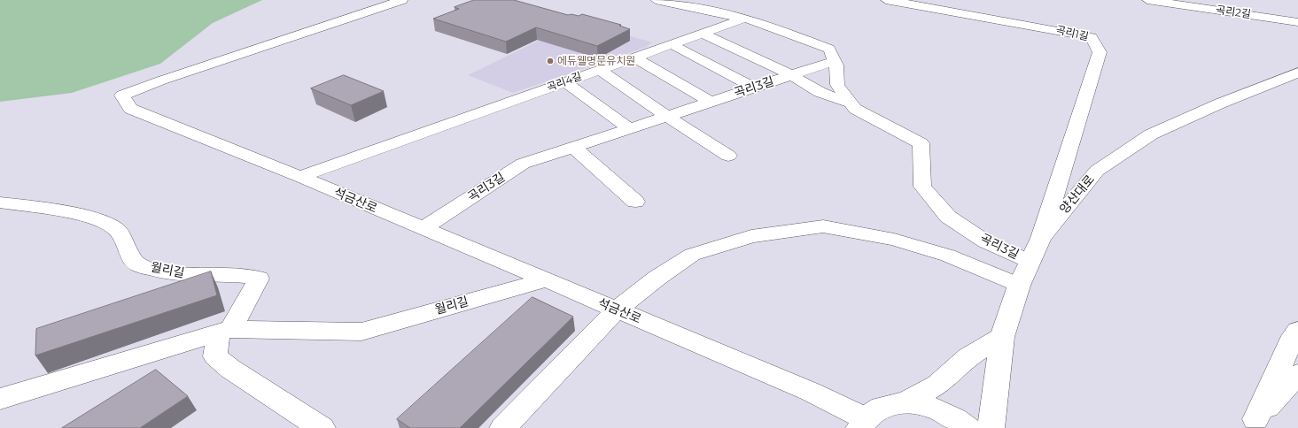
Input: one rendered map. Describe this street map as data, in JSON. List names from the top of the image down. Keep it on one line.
{"streets":{"street":["곡리2길","곡리1길","곡리4길","곡리3길","양산대로","석금산로","월리길"]},"crossings":[["곡리1길","양산대로"],["곡리4길","석금산로"],["곡리3길","양산대로"],["곡리3길","석금산로"],["석금산로","월리길"]],"places":["에듀웰명문유치원"]}
